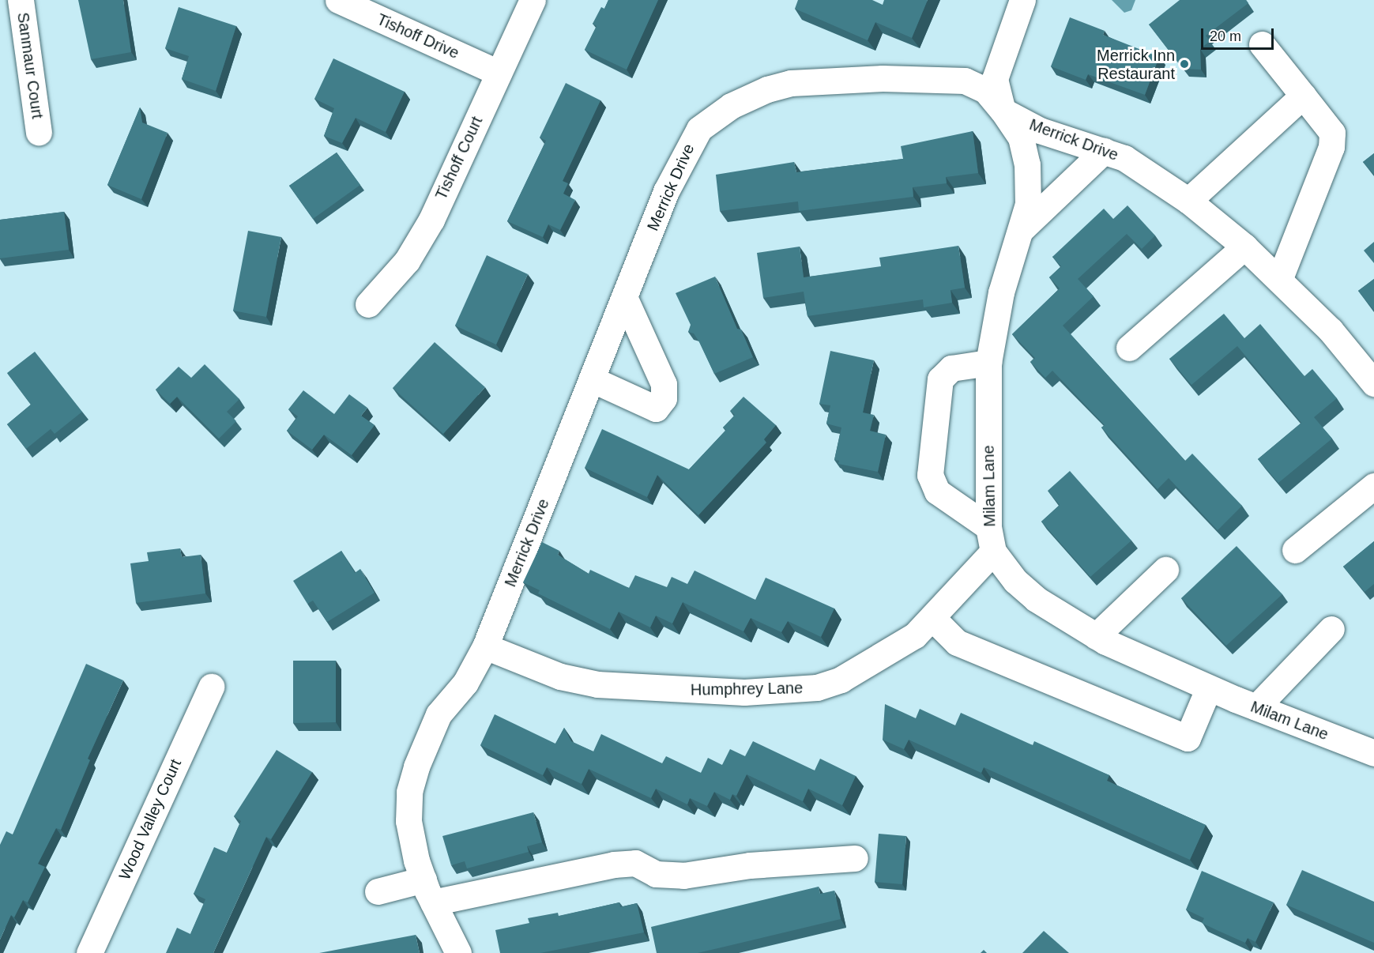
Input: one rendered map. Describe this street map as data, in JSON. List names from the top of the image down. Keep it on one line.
{"streets":{"street":["Tishoff Drive","Sanmaur Court","Merrick Drive","Tishoff Court","Milam Lane","Humphrey Lane","Wood Valley Court"]},"crossings":[["Tishoff Drive","Tishoff Court"],["Merrick Drive","Milam Lane"],["Merrick Drive","Humphrey Lane"],["Milam Lane","Humphrey Lane"]],"places":["Merrick Inn Restaurant"],"scale_bar":"20 m"}
